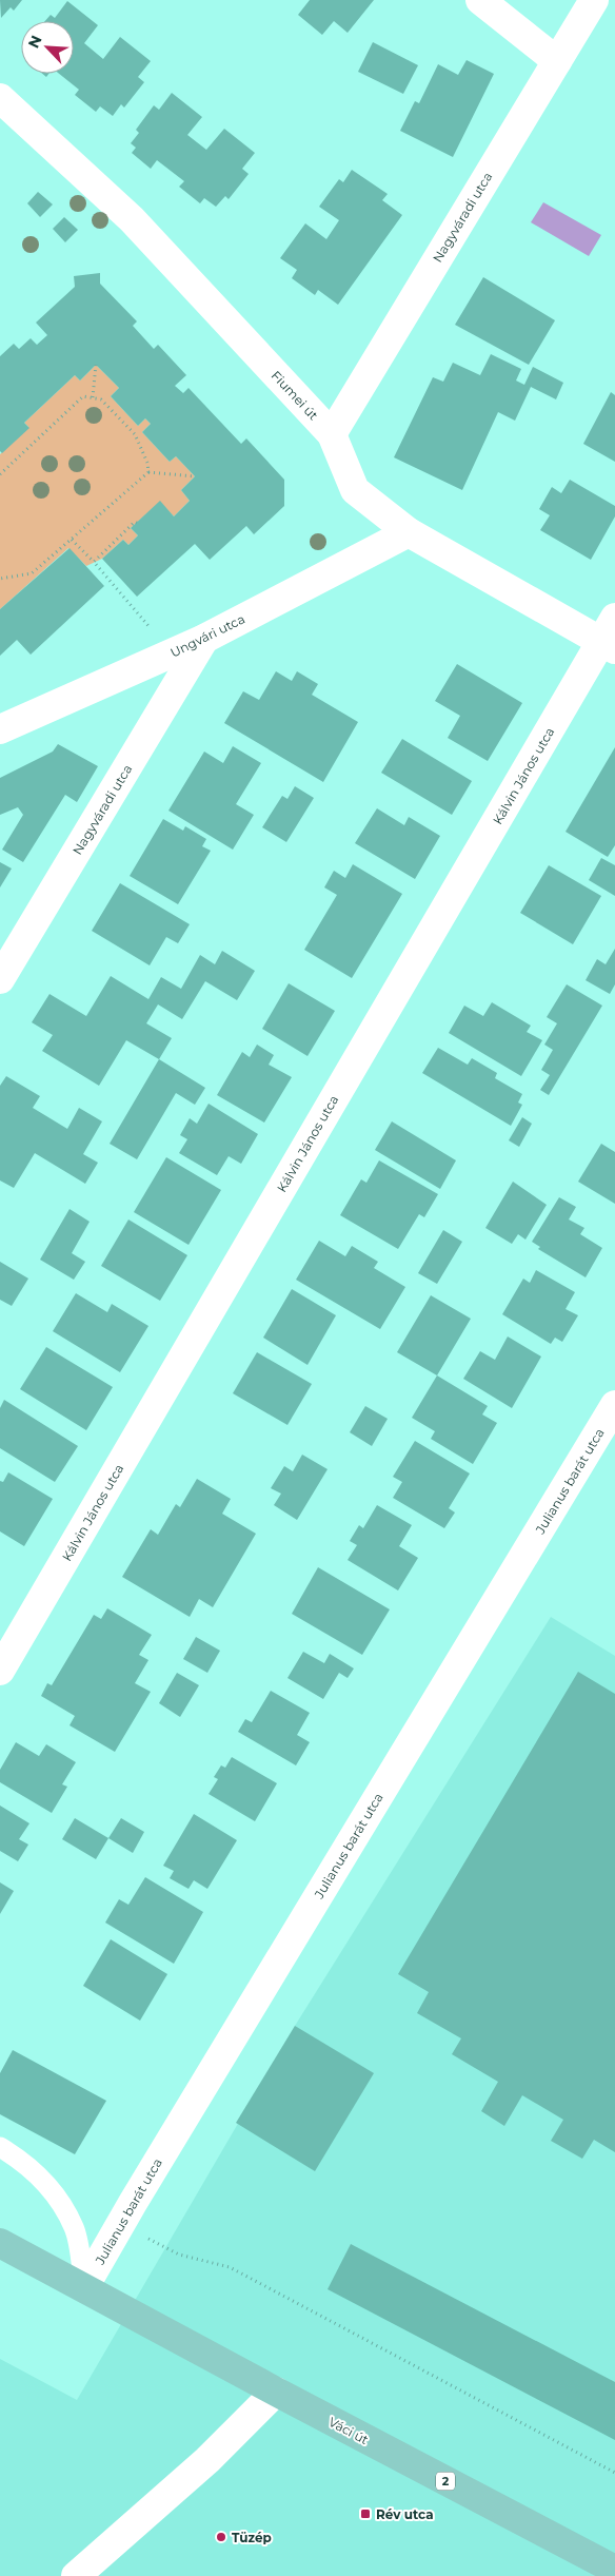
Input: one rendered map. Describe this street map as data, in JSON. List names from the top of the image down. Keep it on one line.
{"streets":{"main road":["Váci út","2"],"street":["Nagyváradi utca","Fiumei út","Ungvári utca","Kálvin János utca","Julianus barát utca"]},"crossings":[["Nagyváradi utca","Fiumei út"],["Nagyváradi utca","Ungvári utca"],["Fiumei út","Ungvári utca"],["Fiumei út","Kálvin János utca"],["Julianus barát utca","Váci út"]],"places":{"transit":["Rév utca"],"other":["Tüzép"]},"north":"top left"}
